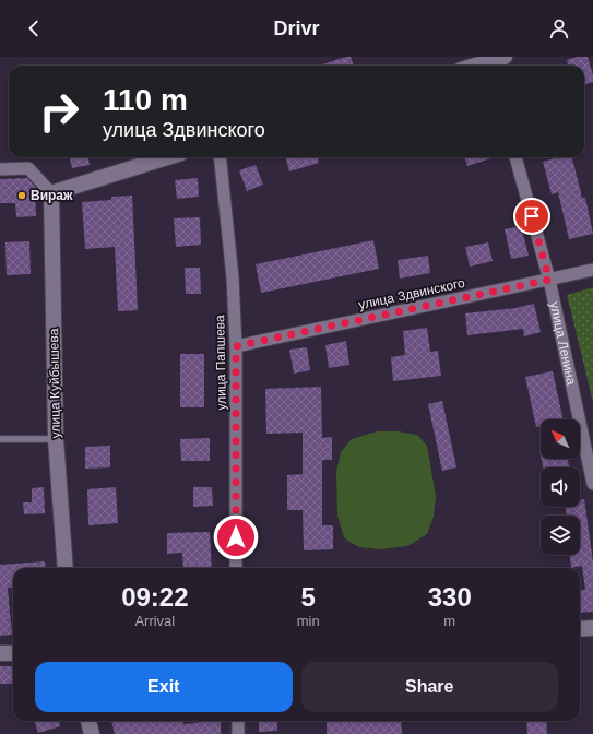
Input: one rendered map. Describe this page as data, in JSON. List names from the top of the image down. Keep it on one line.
{"streets":{"street":["улица Здвинского","улица Ленина","улица Папшева","улица Куйбышева"]},"crossings":[["улица Здвинского","улица Ленина"],["улица Здвинского","улица Папшева"]],"places":["Вираж"],"north":"top left","page":{"header":"Drivr","turn":["110 m","улица Здвинского"],"eta":["09:22","Arrival","5","min","330","m"],"buttons":["Exit","Share"]}}
